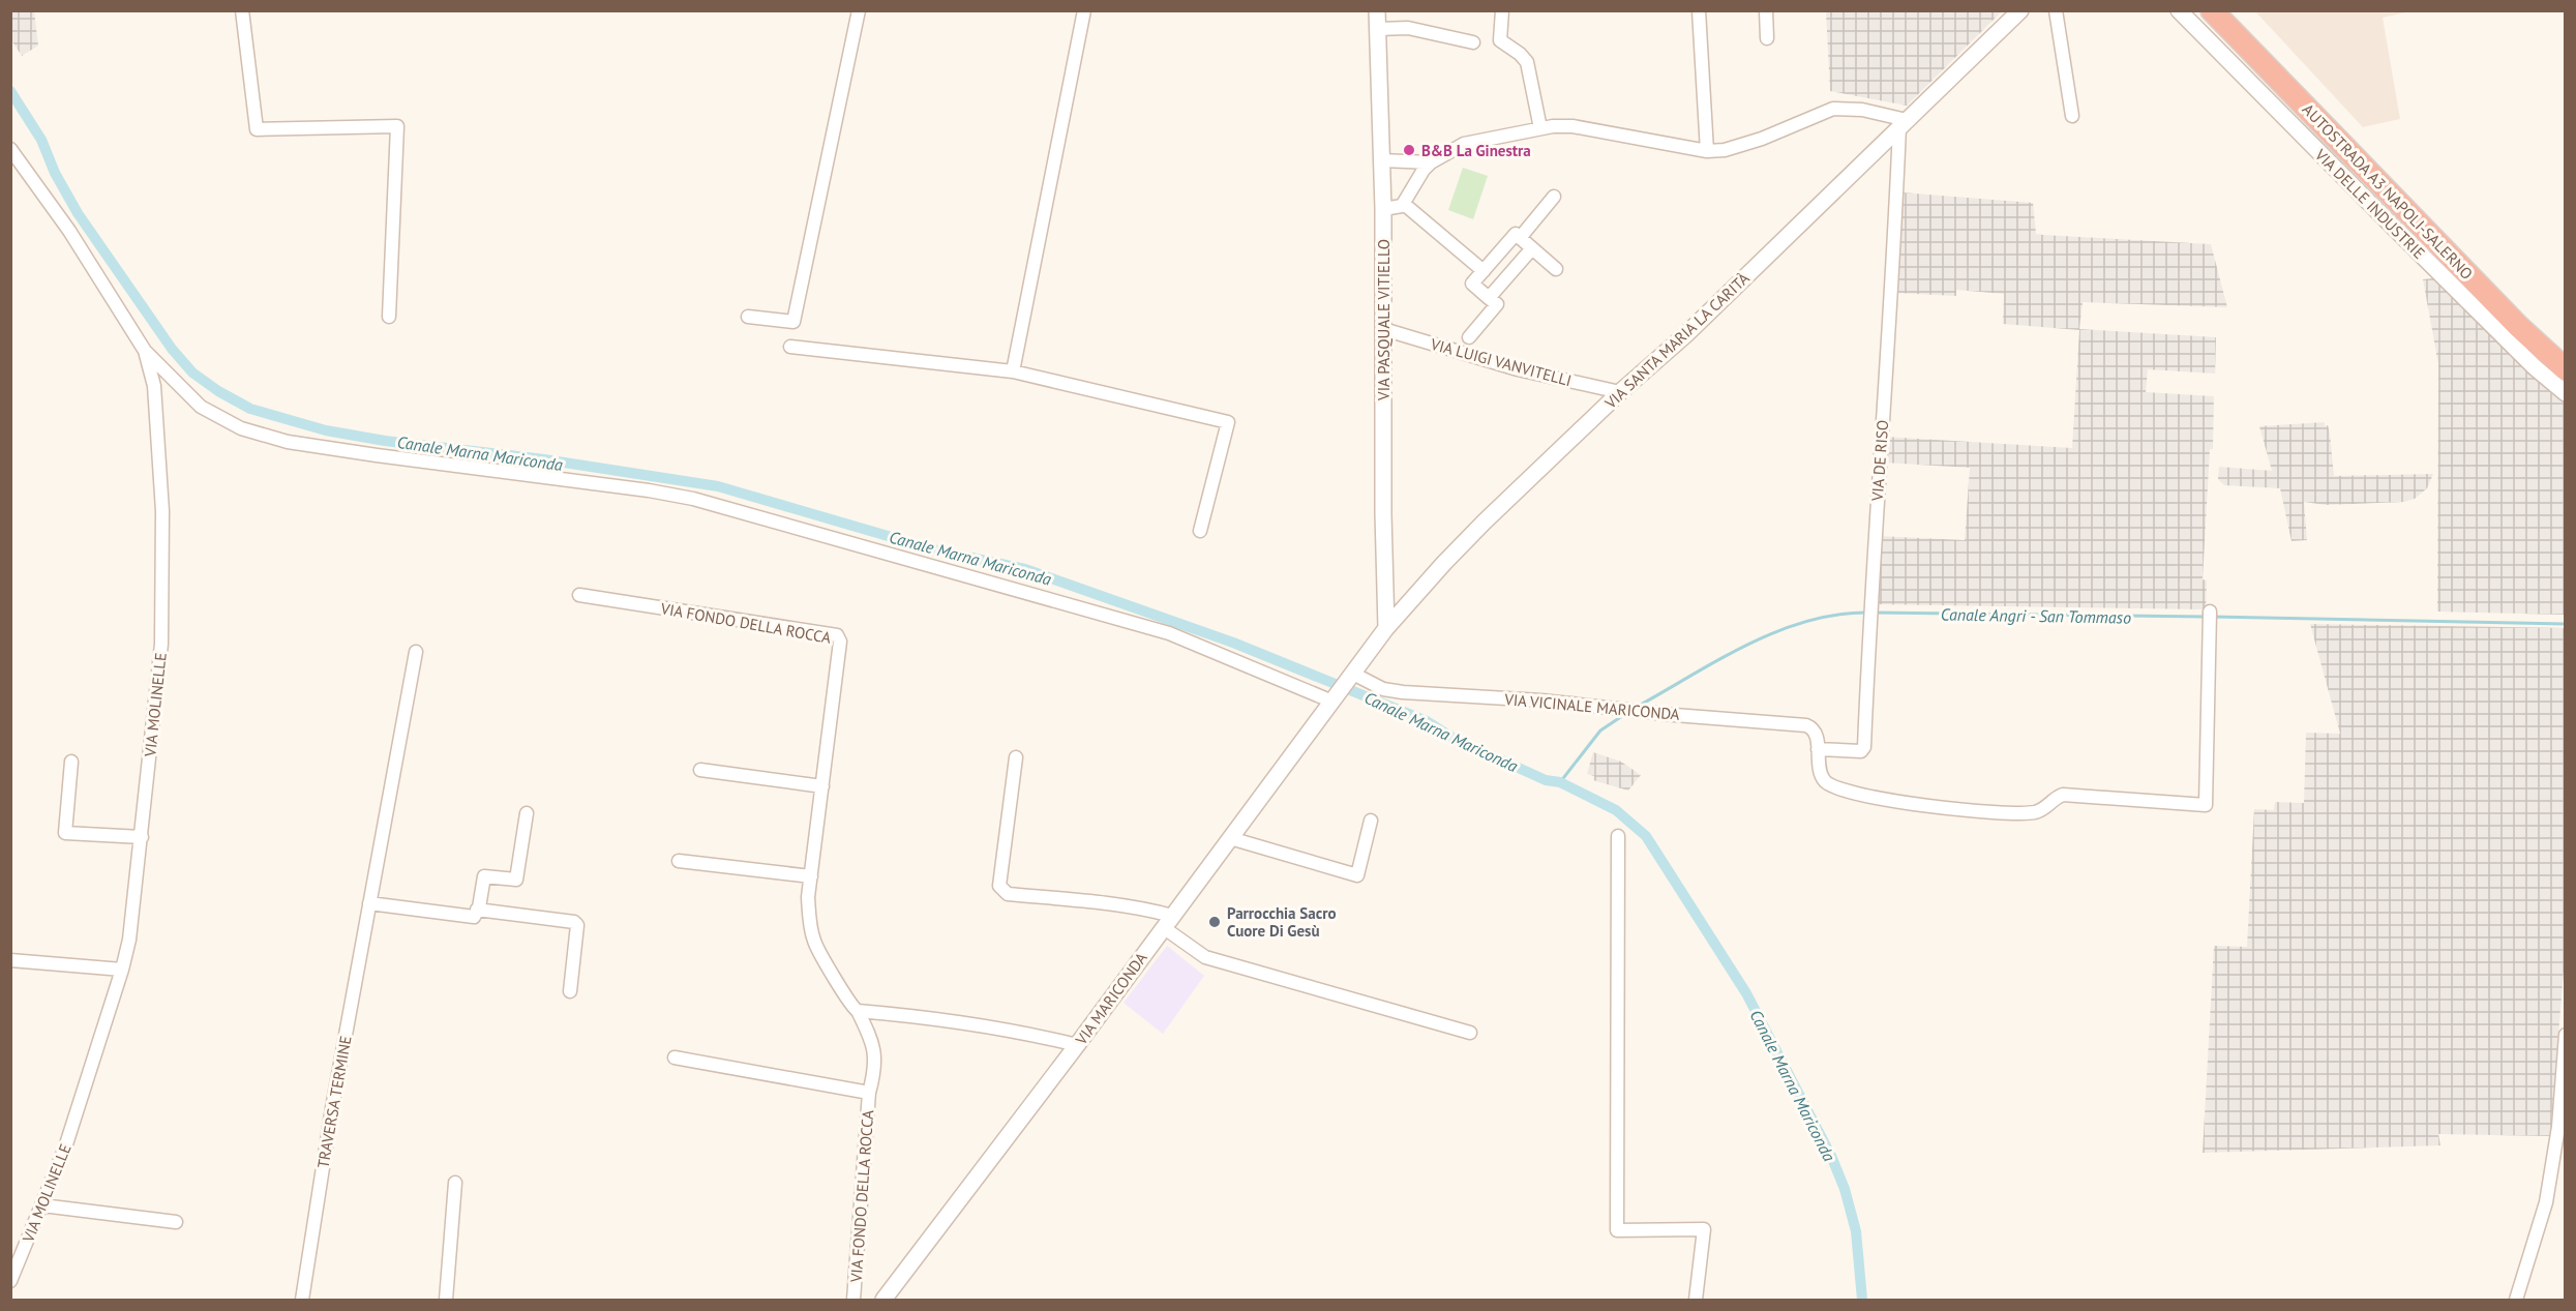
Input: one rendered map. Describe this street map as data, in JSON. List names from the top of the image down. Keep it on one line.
{"streets":{"highway":["AUTOSTRADA A3 NAPOLI-SALERNO"],"street":["VIA DELLE INDUSTRIE","VIA PASQUALE VITIELLO","VIA SANTA MARIA LA CARITÀ","VIA LUIGI VANVITELLI","VIA DE RISO","VIA FONDO DELLA ROCCA","VIA MOLINELLE","VIA VICINALE MARICONDA","VIA MARICONDA","TRAVERSA TERMINE"]},"crossings":[["VIA PASQUALE VITIELLO","VIA SANTA MARIA LA CARITÀ"],["VIA PASQUALE VITIELLO","VIA LUIGI VANVITELLI"],["VIA SANTA MARIA LA CARITÀ","VIA LUIGI VANVITELLI"],["VIA SANTA MARIA LA CARITÀ","VIA DE RISO"],["VIA SANTA MARIA LA CARITÀ","VIA VICINALE MARICONDA"],["VIA SANTA MARIA LA CARITÀ","VIA MARICONDA"],["VIA DE RISO","VIA VICINALE MARICONDA"]],"water":["Canale Marna Mariconda","Canale Angri - San Tommaso"],"places":["B&B La Ginestra","Parrocchia Sacro Cuore Di Gesù"]}
